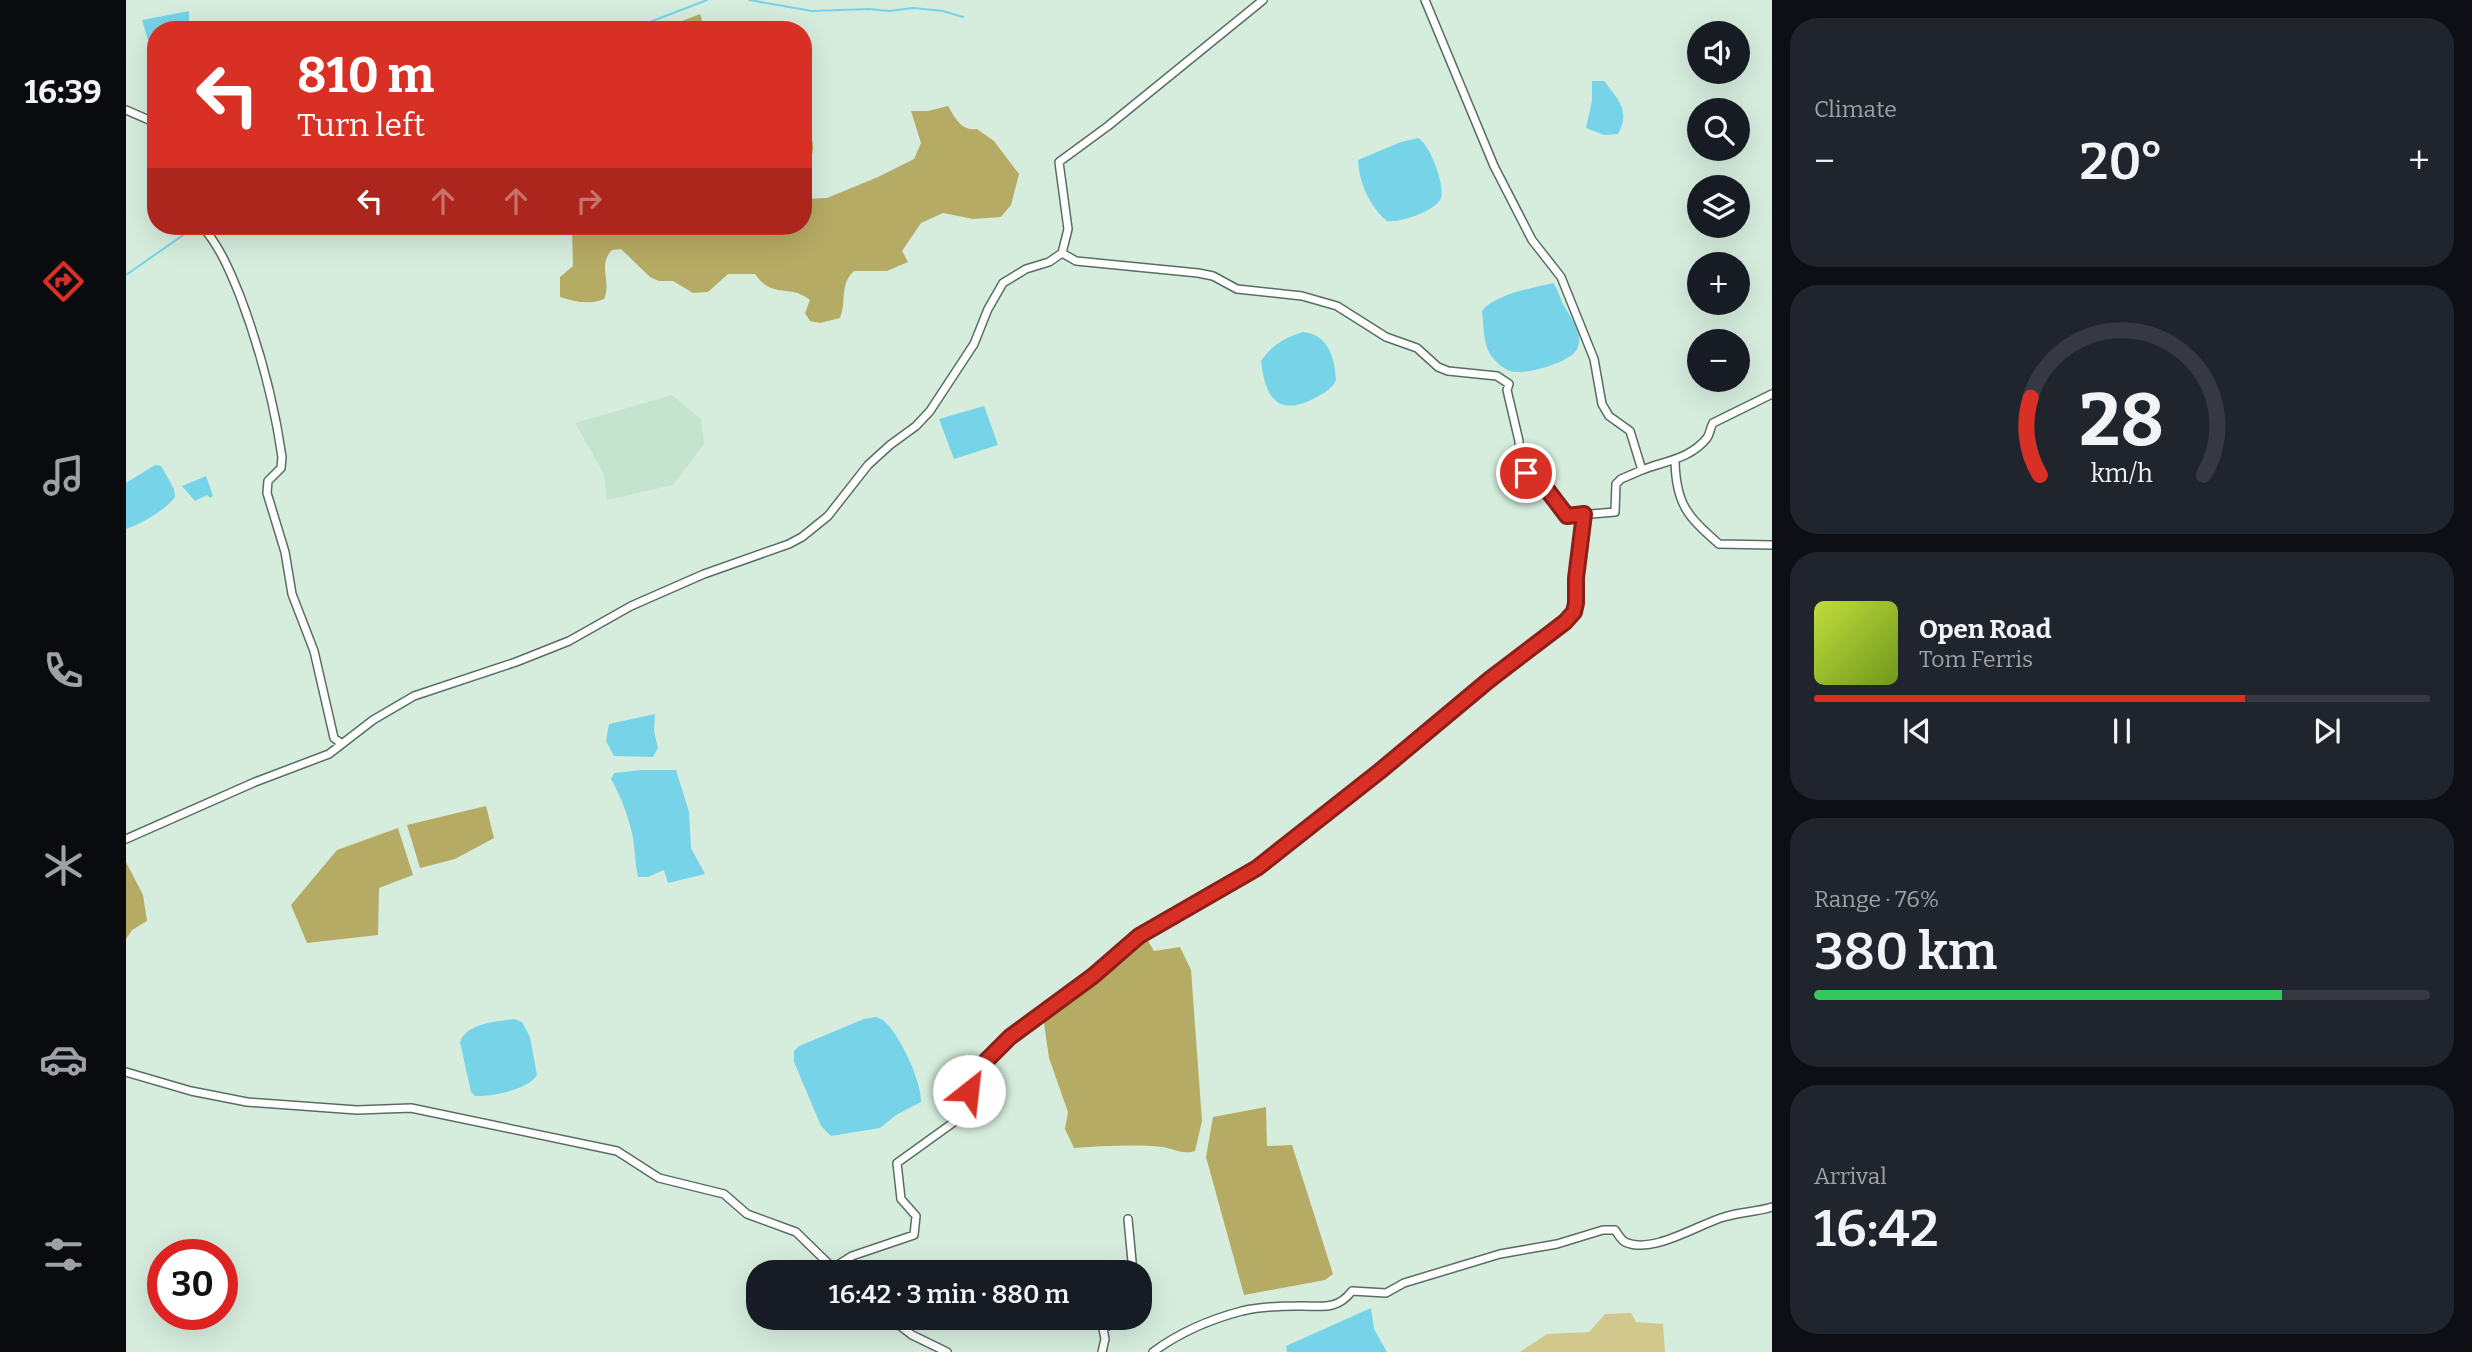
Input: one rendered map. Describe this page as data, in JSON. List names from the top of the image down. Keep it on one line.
{"page":{"tabs":"16:39","tile":["Climate",["Range · 76%","380 km"],["Arrival","16:42"]],"map_buttons":["+","−"],"turn":["810 m","Turn left"],"heat":["−","20°","+"],"song":["Open Road","Tom Ferris"],"limit":"30","trip":"16:42 · 3 min · 880 m","gauge":["28","km/h"]}}
